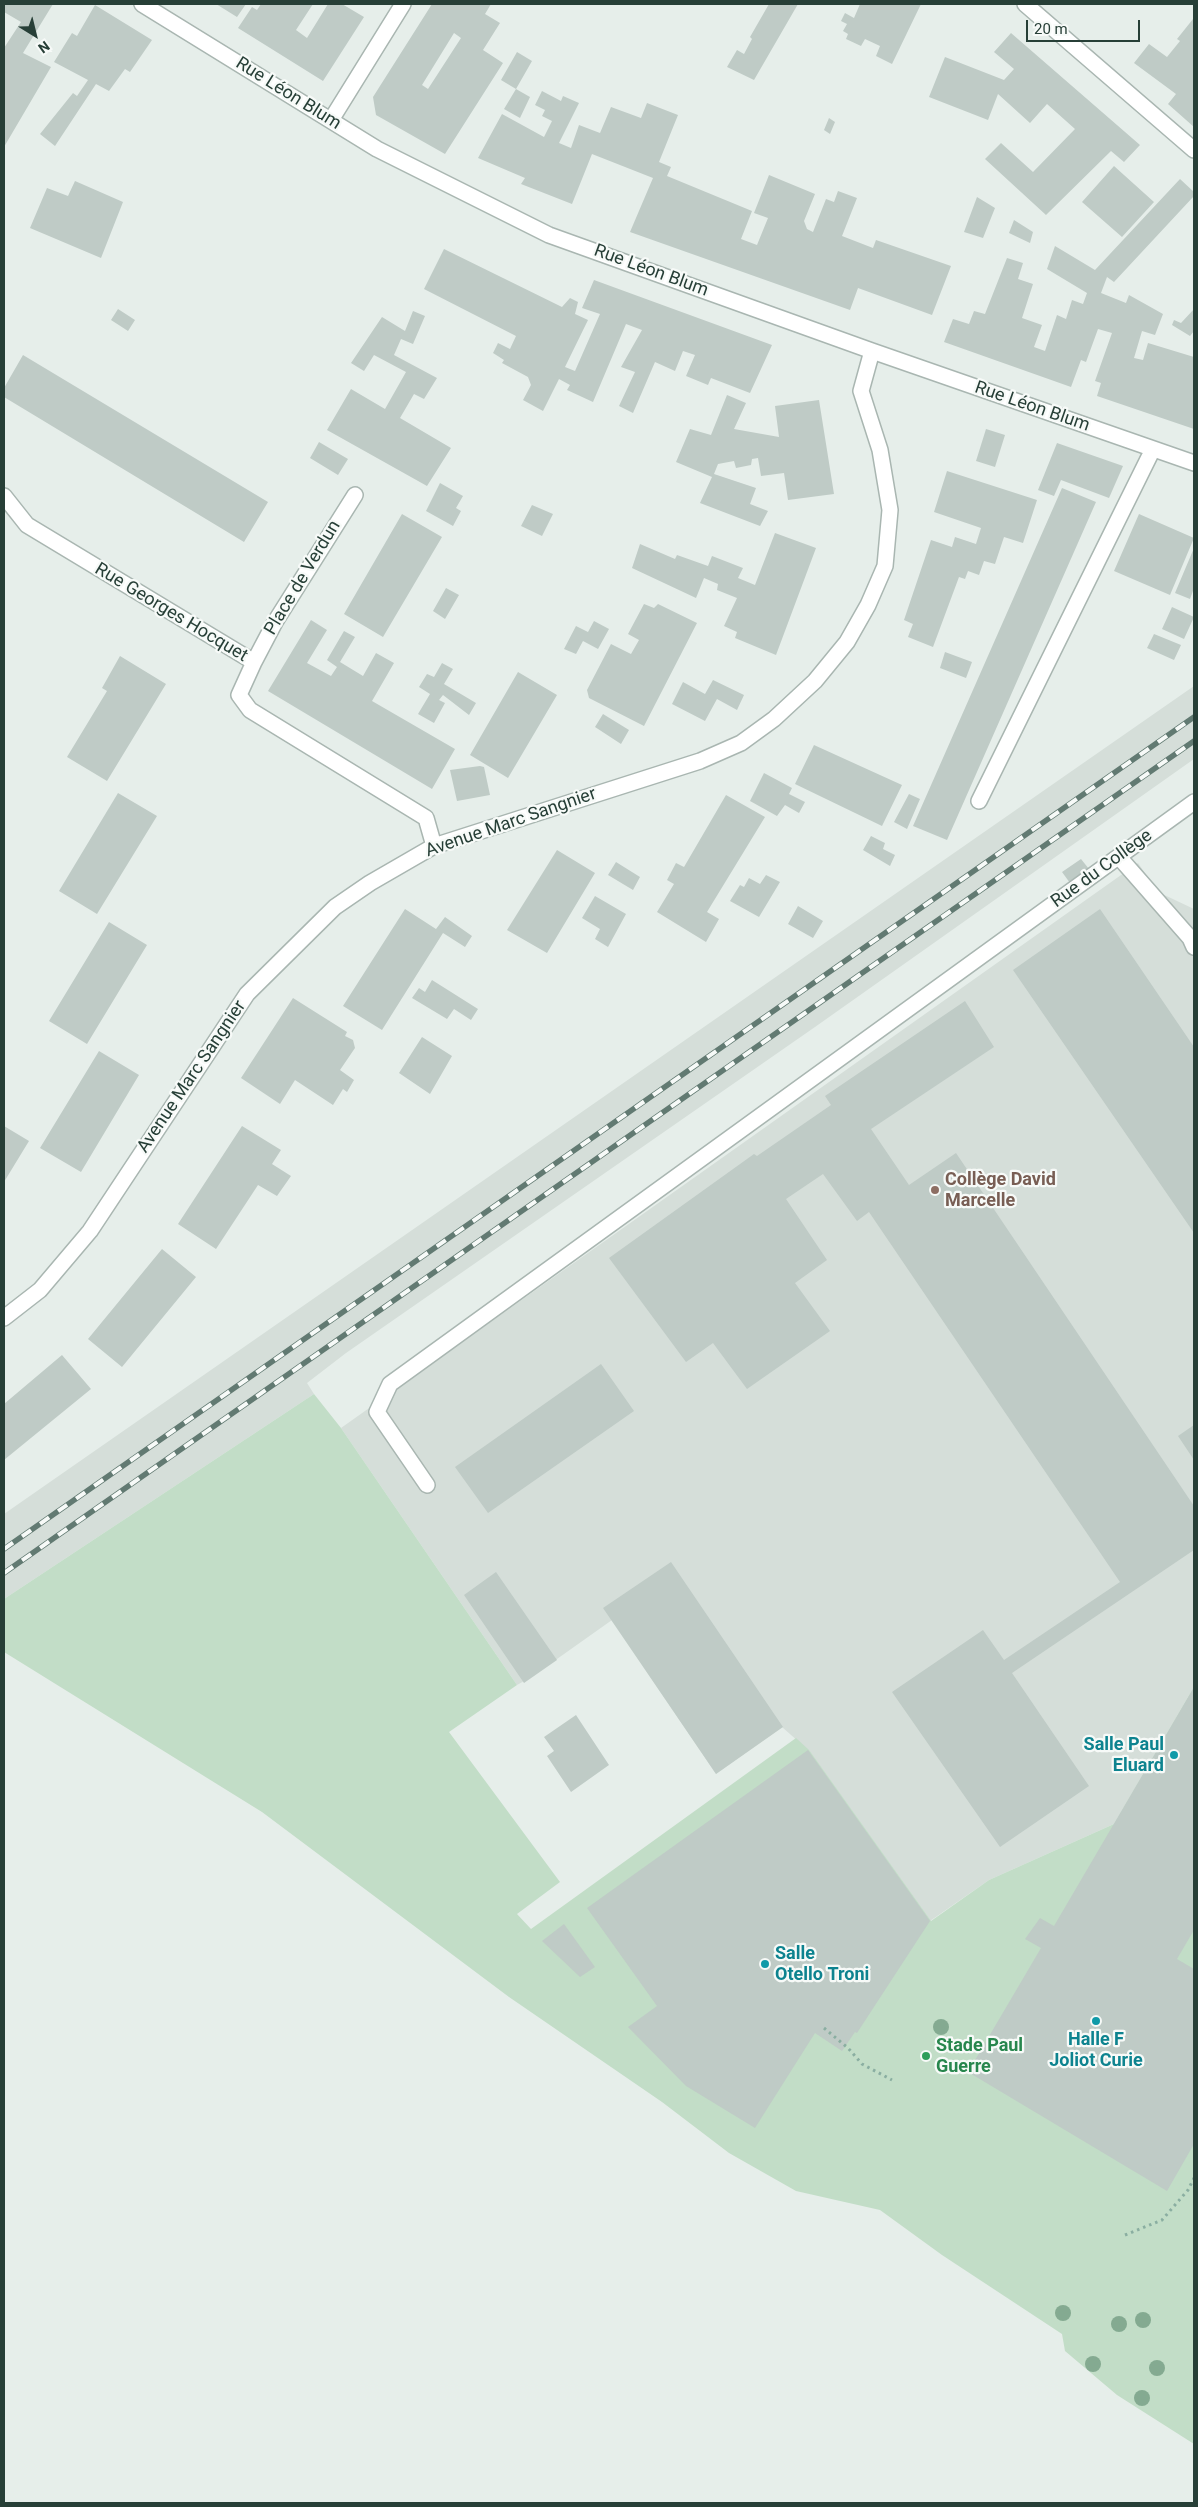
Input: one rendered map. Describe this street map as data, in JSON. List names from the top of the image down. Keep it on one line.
{"streets":{"street":["Rue Léon Blum","Place de Verdun","Rue Georges Hocquet","Avenue Marc Sangnier","Rue du Collège"]},"crossings":[["Rue Léon Blum","Avenue Marc Sangnier"],["Place de Verdun","Rue Georges Hocquet"],["Rue Georges Hocquet","Avenue Marc Sangnier"]],"places":["Collège David Marcelle","Salle Paul Eluard","Salle Otello Troni","Halle F Joliot Curie","Stade Paul Guerre"],"scale_bar":"20 m","north":"bottom right"}
